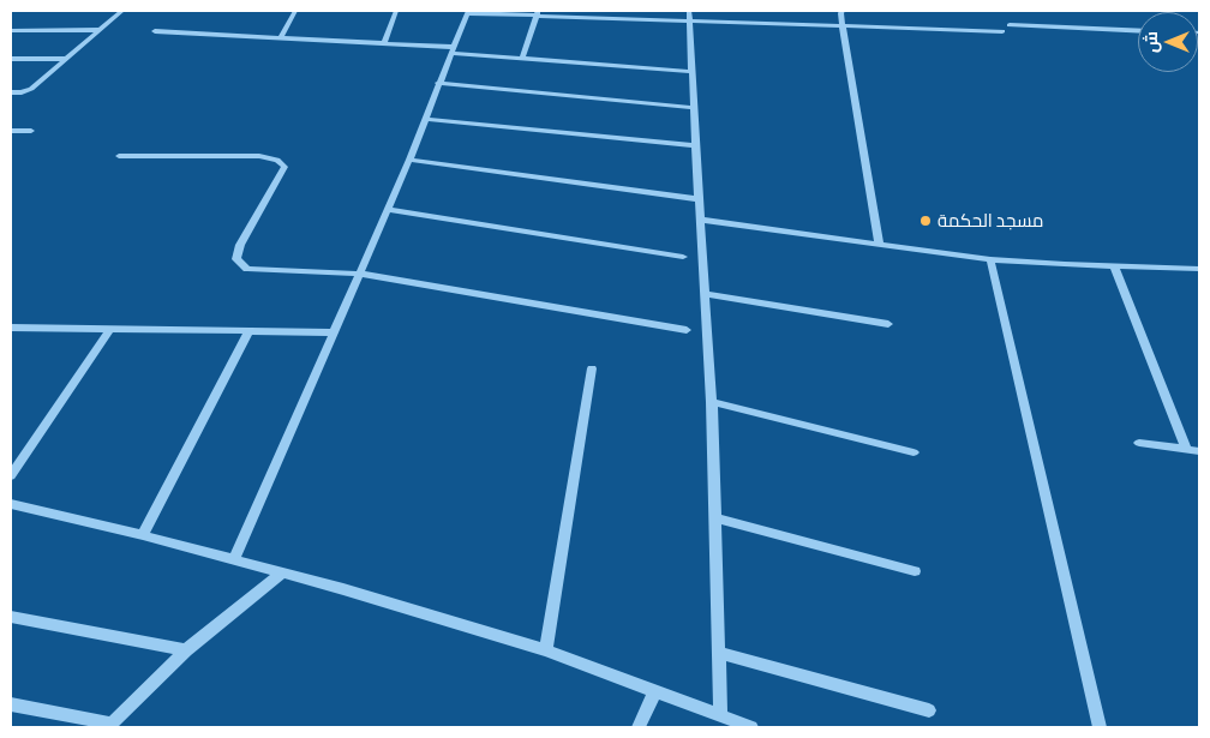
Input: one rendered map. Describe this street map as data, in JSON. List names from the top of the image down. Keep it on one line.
{"places":["مسجد الحكمة"],"north":"left"}
